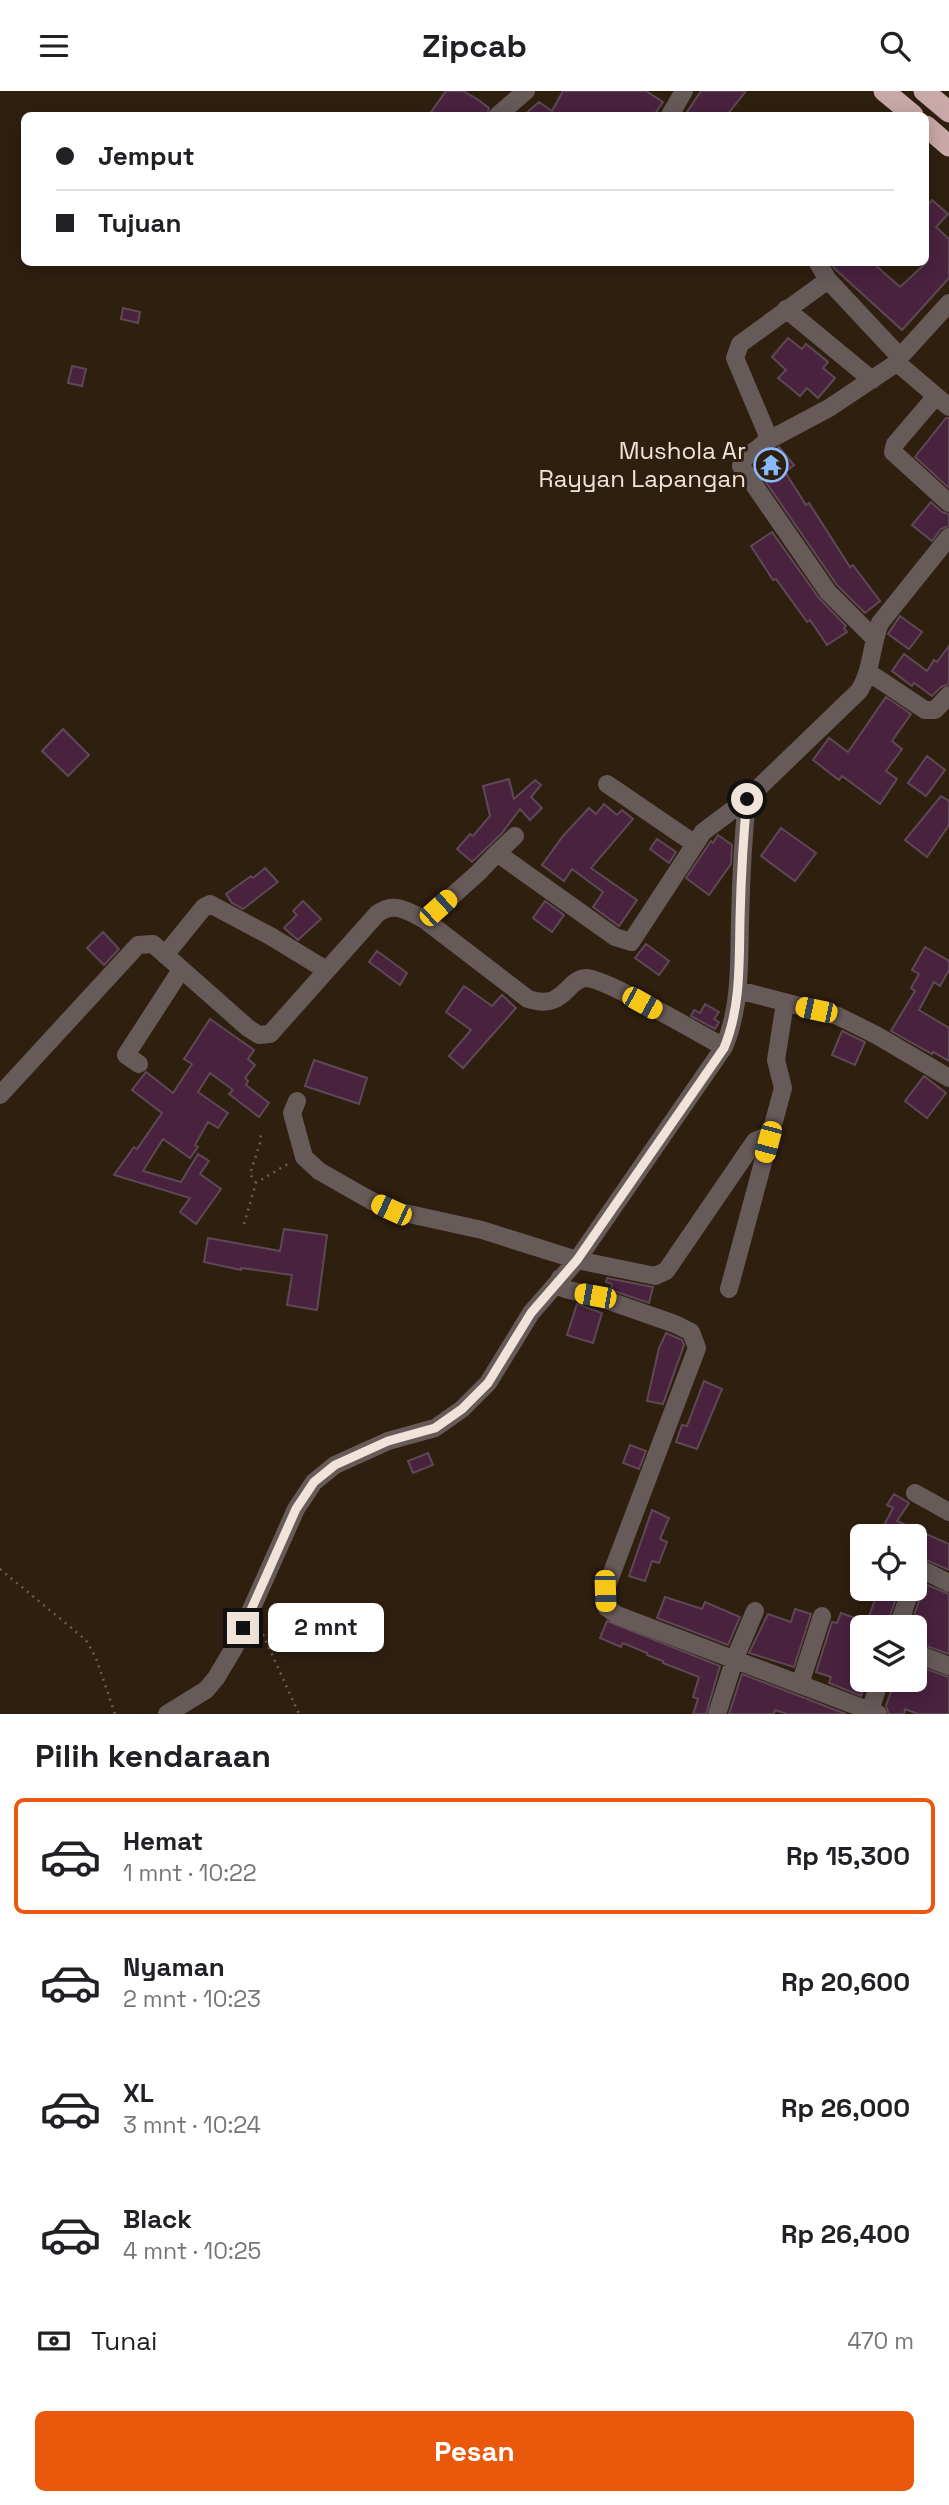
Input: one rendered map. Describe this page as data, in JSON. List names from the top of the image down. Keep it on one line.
{"places":{"temple":["Mushola Ar Rayyan Lapangan"]},"page":{"header":"Zipcab","banner":["Jemput","Tujuan"],"bubble":"2 mnt","heading":"Pilih kendaraan","list":[{"name":"Hemat","note":"1 mnt · 10:22","value":"Rp 15,300"},{"name":"Nyaman","note":"2 mnt · 10:23","value":"Rp 20,600"},{"name":"XL","note":"3 mnt · 10:24","value":"Rp 26,000"},{"name":"Black","note":"4 mnt · 10:25","value":"Rp 26,400"}],"pay":["Tunai","470 m"],"buttons":"Pesan"}}
